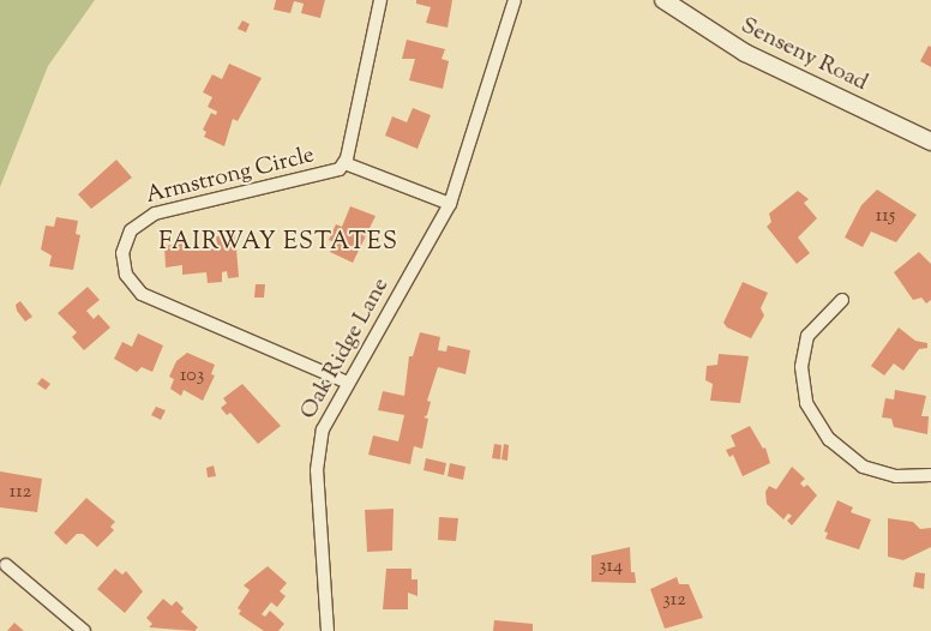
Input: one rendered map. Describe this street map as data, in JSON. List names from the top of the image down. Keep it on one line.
{"streets":{"main road":["Senseny Road"],"street":["Armstrong Circle","Oak Ridge Lane"]},"crossings":[["Armstrong Circle","Oak Ridge Lane"]],"districts":["FAIRWAY ESTATES"],"house_numbers":["115","103","112","314","312"]}
